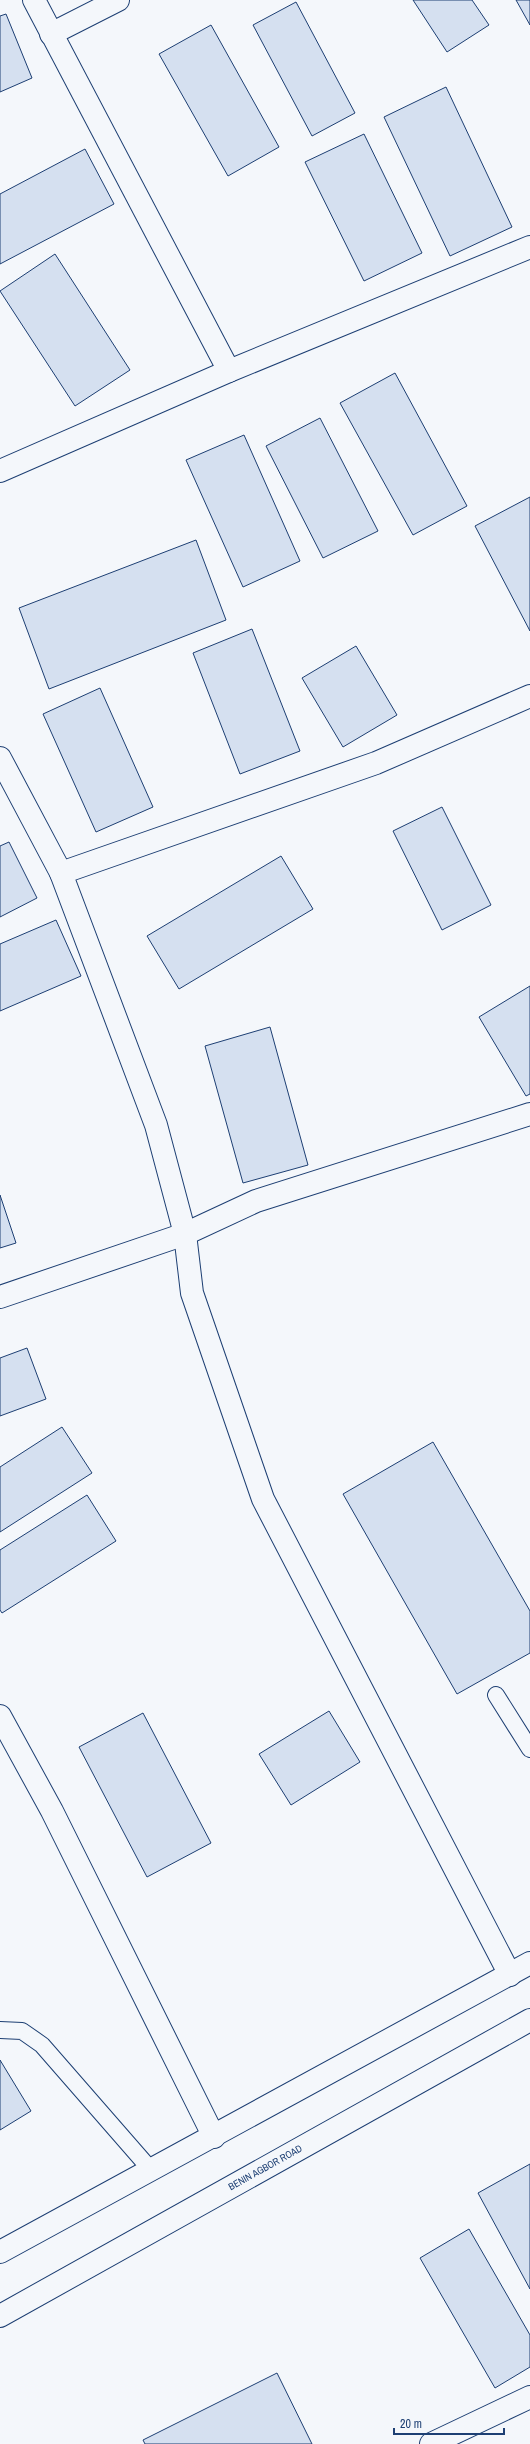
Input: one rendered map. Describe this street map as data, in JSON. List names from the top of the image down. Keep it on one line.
{"streets":{"main road":["BENIN AGBOR ROAD"]},"scale_bar":"20 m"}
